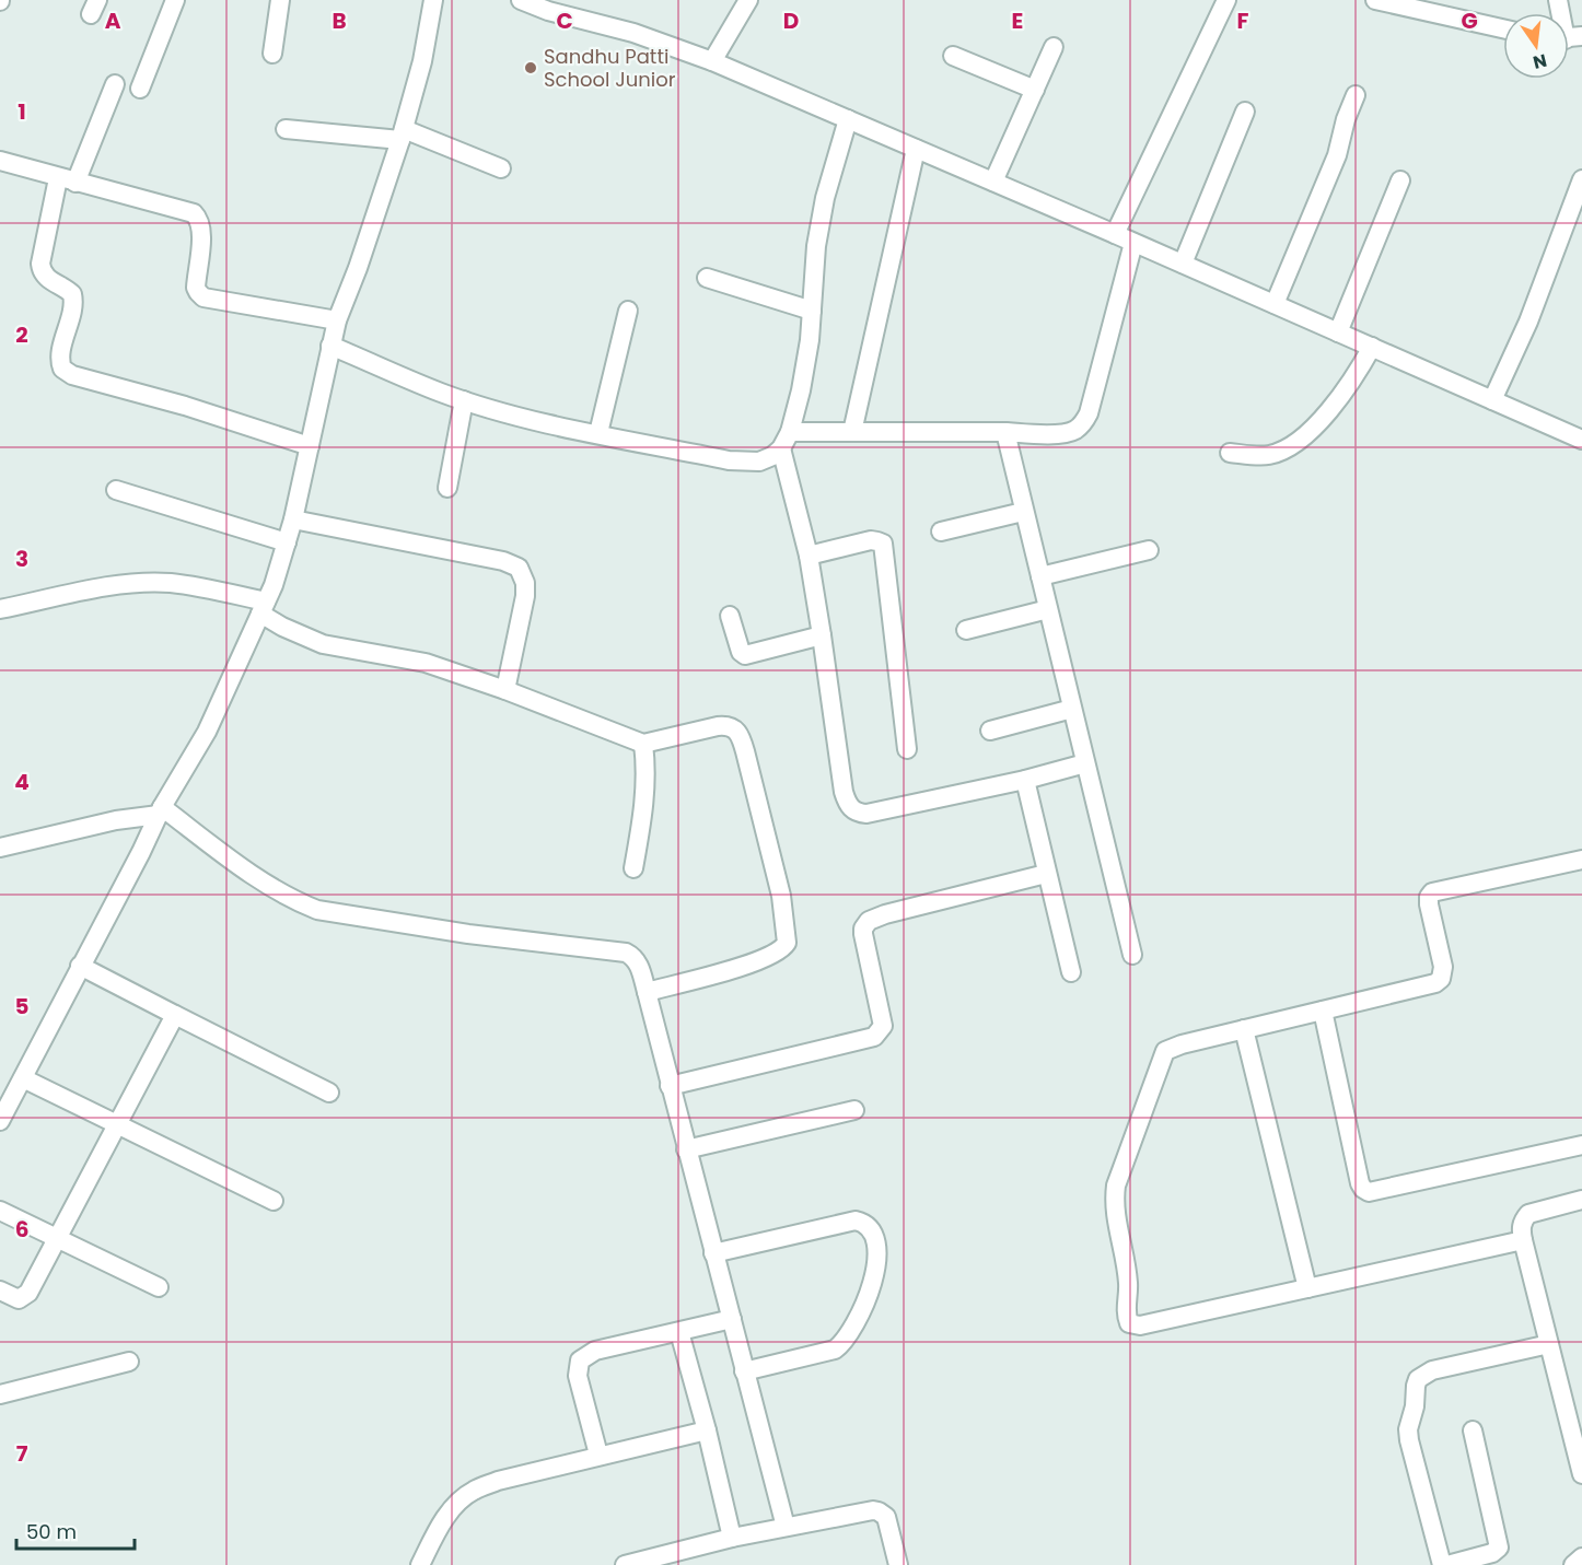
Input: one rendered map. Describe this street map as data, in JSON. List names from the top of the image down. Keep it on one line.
{"places":["Sandhu Patti School Junior"],"scale_bar":"50 m","north":"bottom","grid":{"columns":["A","B","C","D","E","F","G"],"rows":["1","2","3","4","5","6","7"]}}
